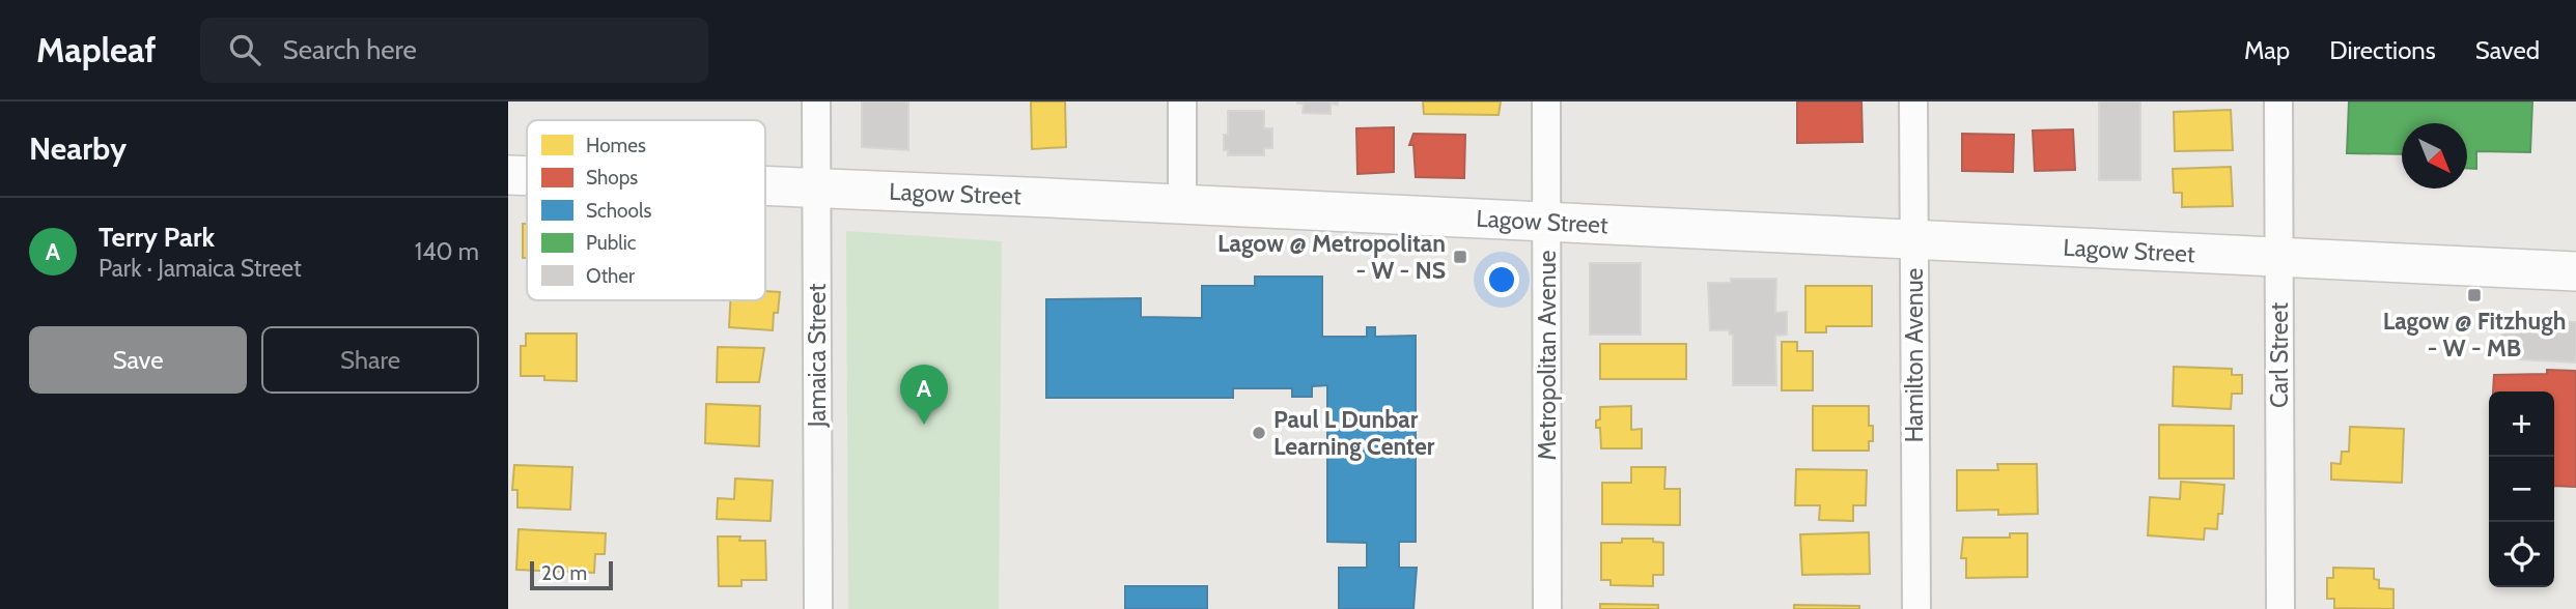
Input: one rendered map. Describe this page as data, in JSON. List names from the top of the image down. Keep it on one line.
{"streets":{"street":["Lagow Street","Jamaica Street","Metropolitan Avenue","Hamilton Avenue","Carl Street"]},"crossings":[["Lagow Street","Jamaica Street"],["Lagow Street","Metropolitan Avenue"],["Lagow Street","Hamilton Avenue"],["Lagow Street","Carl Street"]],"places":{"transit":["Lagow @ Metropolitan - W - NS","Lagow @ Fitzhugh - W - MB"],"other":["Paul L Dunbar Learning Center"]},"legend":["Homes","Shops","Schools","Public","Other"],"scale_bar":"20 m","north":"bottom right","page":{"header":"Mapleaf","search":"Search here","nav":["Map","Directions","Saved"],"heading":"Nearby","list":[{"mark":"A","name":"Terry Park","note":"Park · Jamaica Street","value":"140 m"}],"buttons":["Save","Share"],"pins":"A","map_buttons":["+","−"],"scale":"20 m"}}
